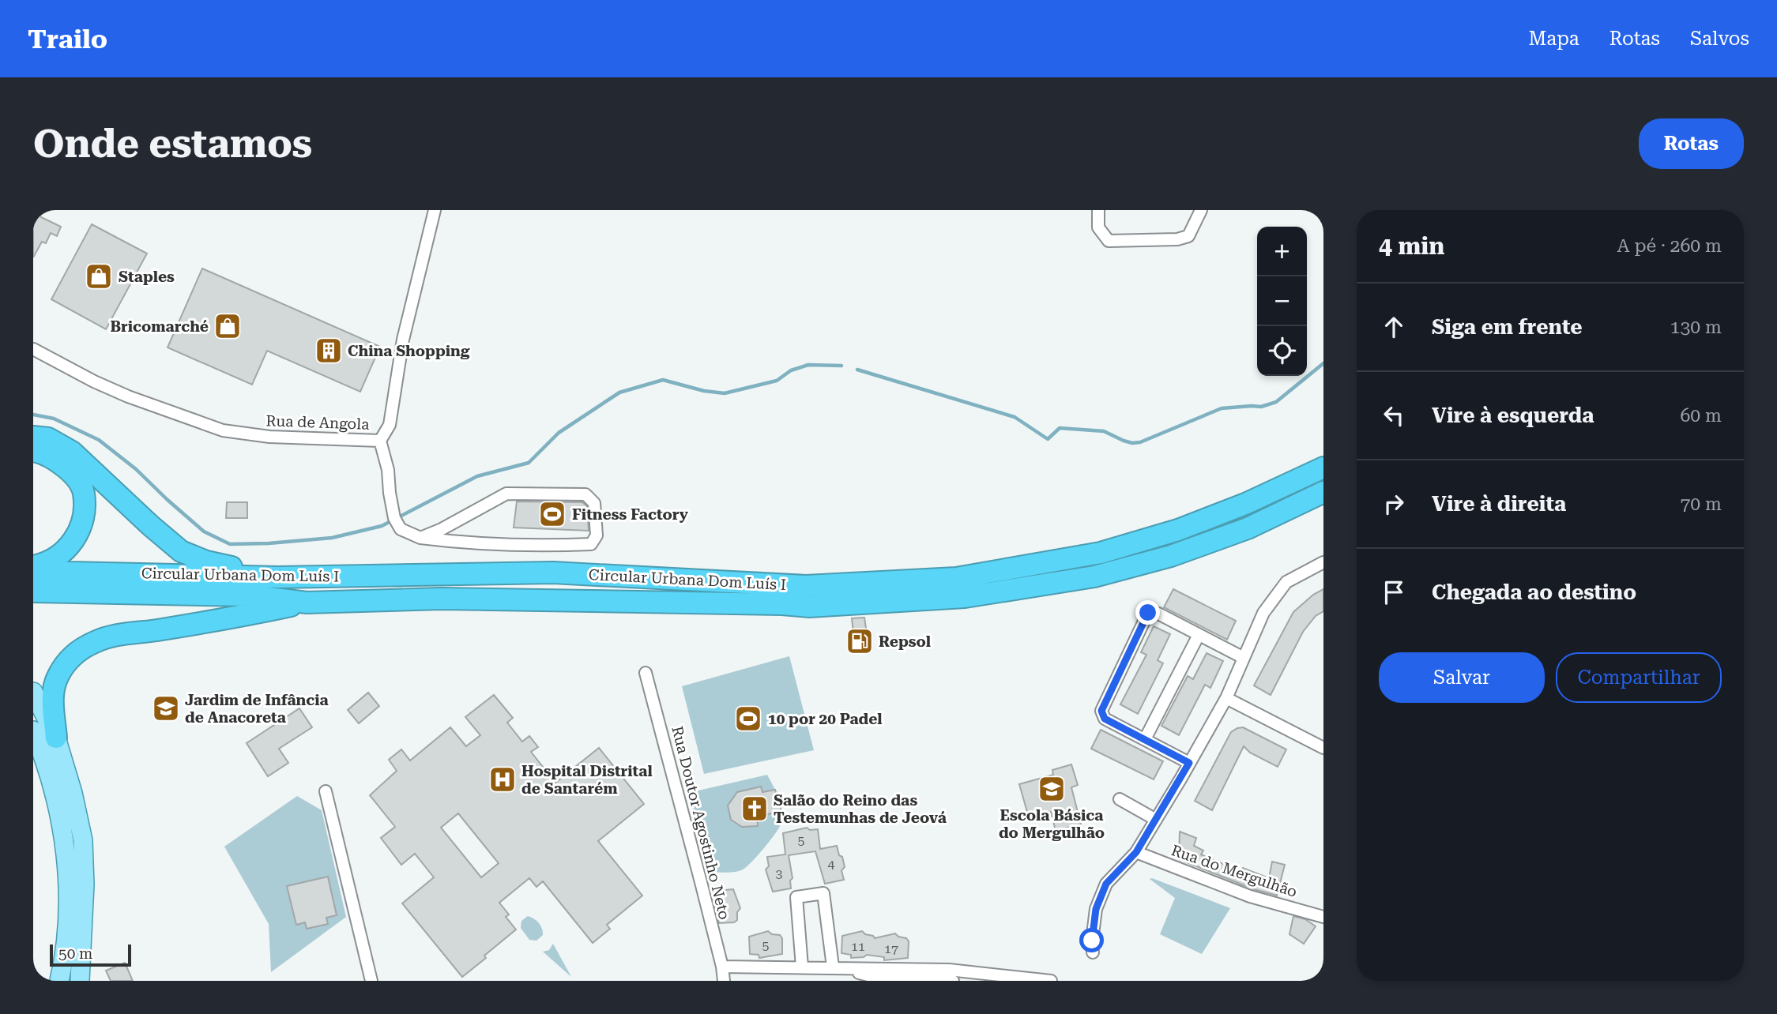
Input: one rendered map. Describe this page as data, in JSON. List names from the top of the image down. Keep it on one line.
{"streets":{"highway":["Circular Urbana Dom Luís I"],"street":["Rua de Angola","Rua Doutor Agostinho Neto","Rua do Mergulhão"]},"places":{"shop":["Staples","Bricomarché"],"building":["China Shopping"],"sports":["Fitness Factory","10 por 20 Padel"],"fuel station":["Repsol"],"school or university":["Jardim de Infância de Anacoreta","Escola Básica do Mergulhão"],"hospital":["Hospital Distrital de Santarém"],"church":["Salão do Reino das Testemunhas de Jeová"]},"house_numbers":["5","4","3","5","11","17"],"scale_bar":"50 m","page":{"header":"Trailo","nav":["Mapa","Rotas","Salvos"],"buttons":["Rotas",["Salvar","Compartilhar"]],"title":"Onde estamos","heading":["4 min","A pé · 260 m"],"map_buttons":["+","−"],"list":[["Siga em frente","130 m"],["Vire à esquerda","60 m"],["Vire à direita","70 m"],"Chegada ao destino"],"scale":"50 m"}}
